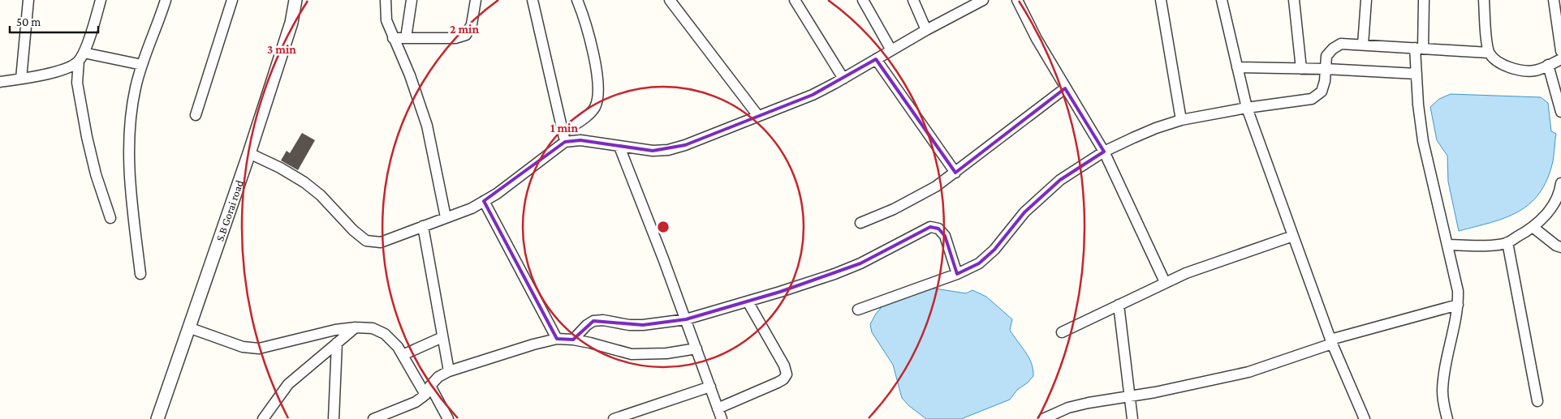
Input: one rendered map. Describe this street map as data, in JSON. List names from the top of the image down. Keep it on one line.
{"streets":{"street":["S.B Gorai road"]},"scale_bar":"50 m","rings":["2 min","3 min","1 min"]}
